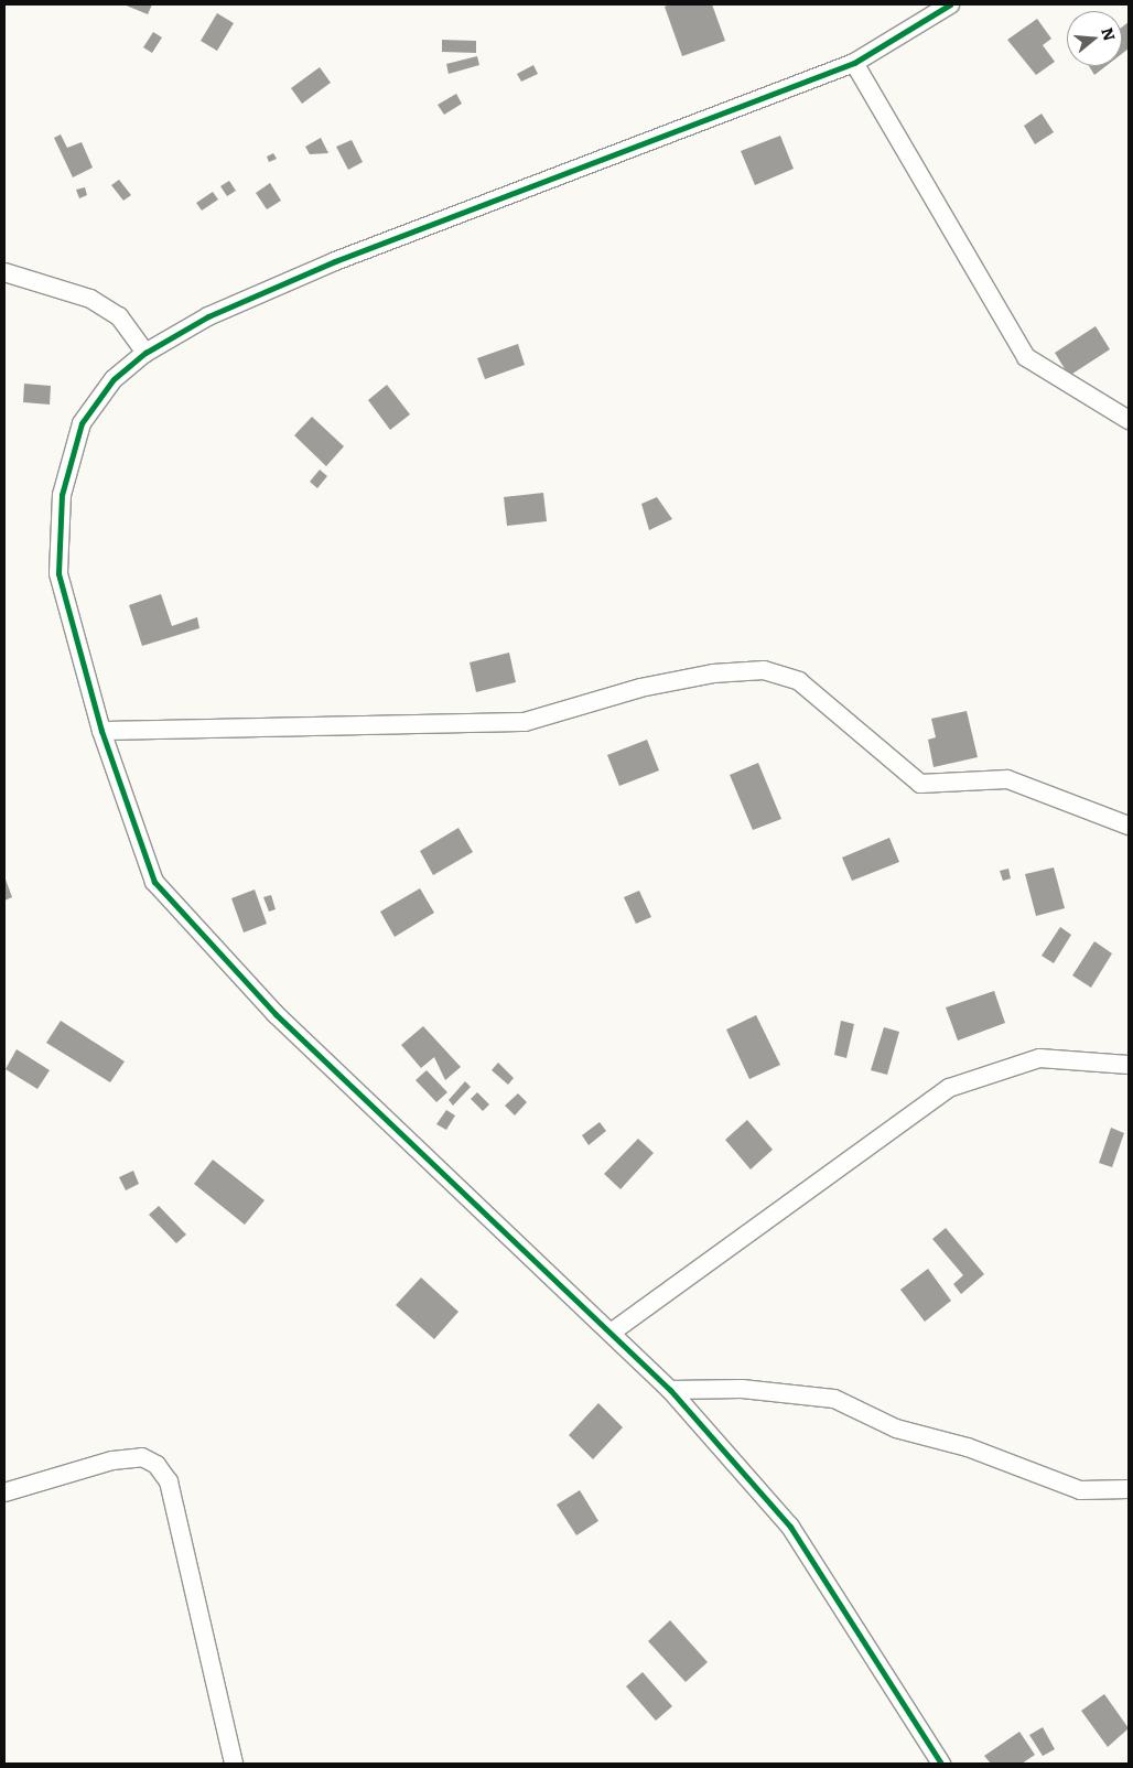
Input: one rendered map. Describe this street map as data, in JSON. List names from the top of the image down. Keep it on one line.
{"north":"right"}
